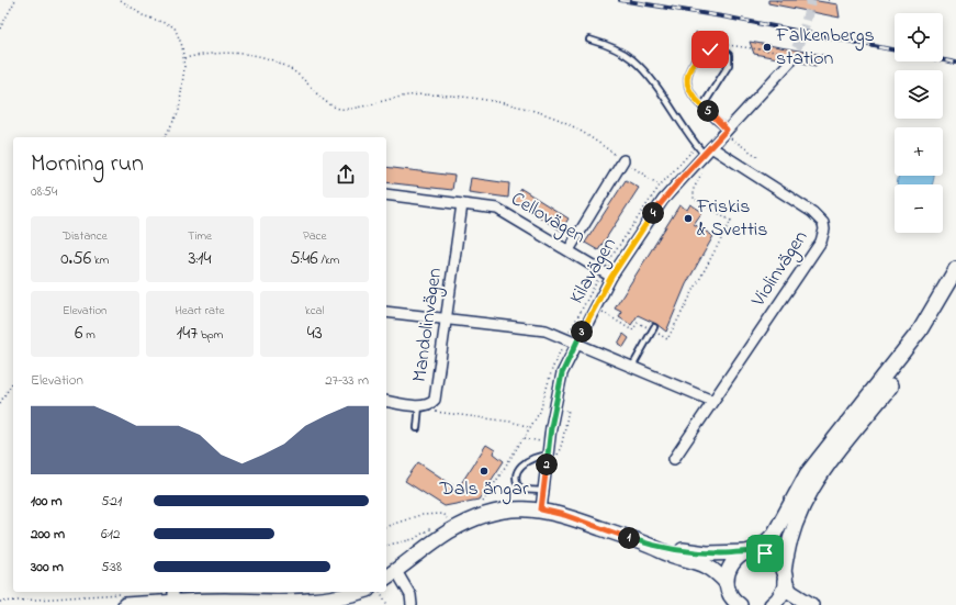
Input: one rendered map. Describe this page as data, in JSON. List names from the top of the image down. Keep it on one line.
{"streets":{"street":["Cellovägen","Violinvägen","Kilavägen","Mandolinvägen"]},"crossings":[["Cellovägen","Kilavägen"],["Cellovägen","Mandolinvägen"],["Violinvägen","Kilavägen"]],"places":["Falkenbergs station","Friskis & Svettis","Dals ängar"],"page":{"map_buttons":["+","−"],"pins":["5","4","3","2","1"],"heading":["Morning run","08:54"],"stats":[["Distance","0.56 km"],["Time","3:14"],["Pace","5:46 /km"],["Elevation","6 m"],["Heart rate","147 bpm"],["kcal","43"]],"chart":["Elevation","27–33 m"],"list":[{"name":"100 m","note":"5:21"},{"name":"200 m","note":"6:12"},{"name":"300 m","note":"5:38"}]}}
